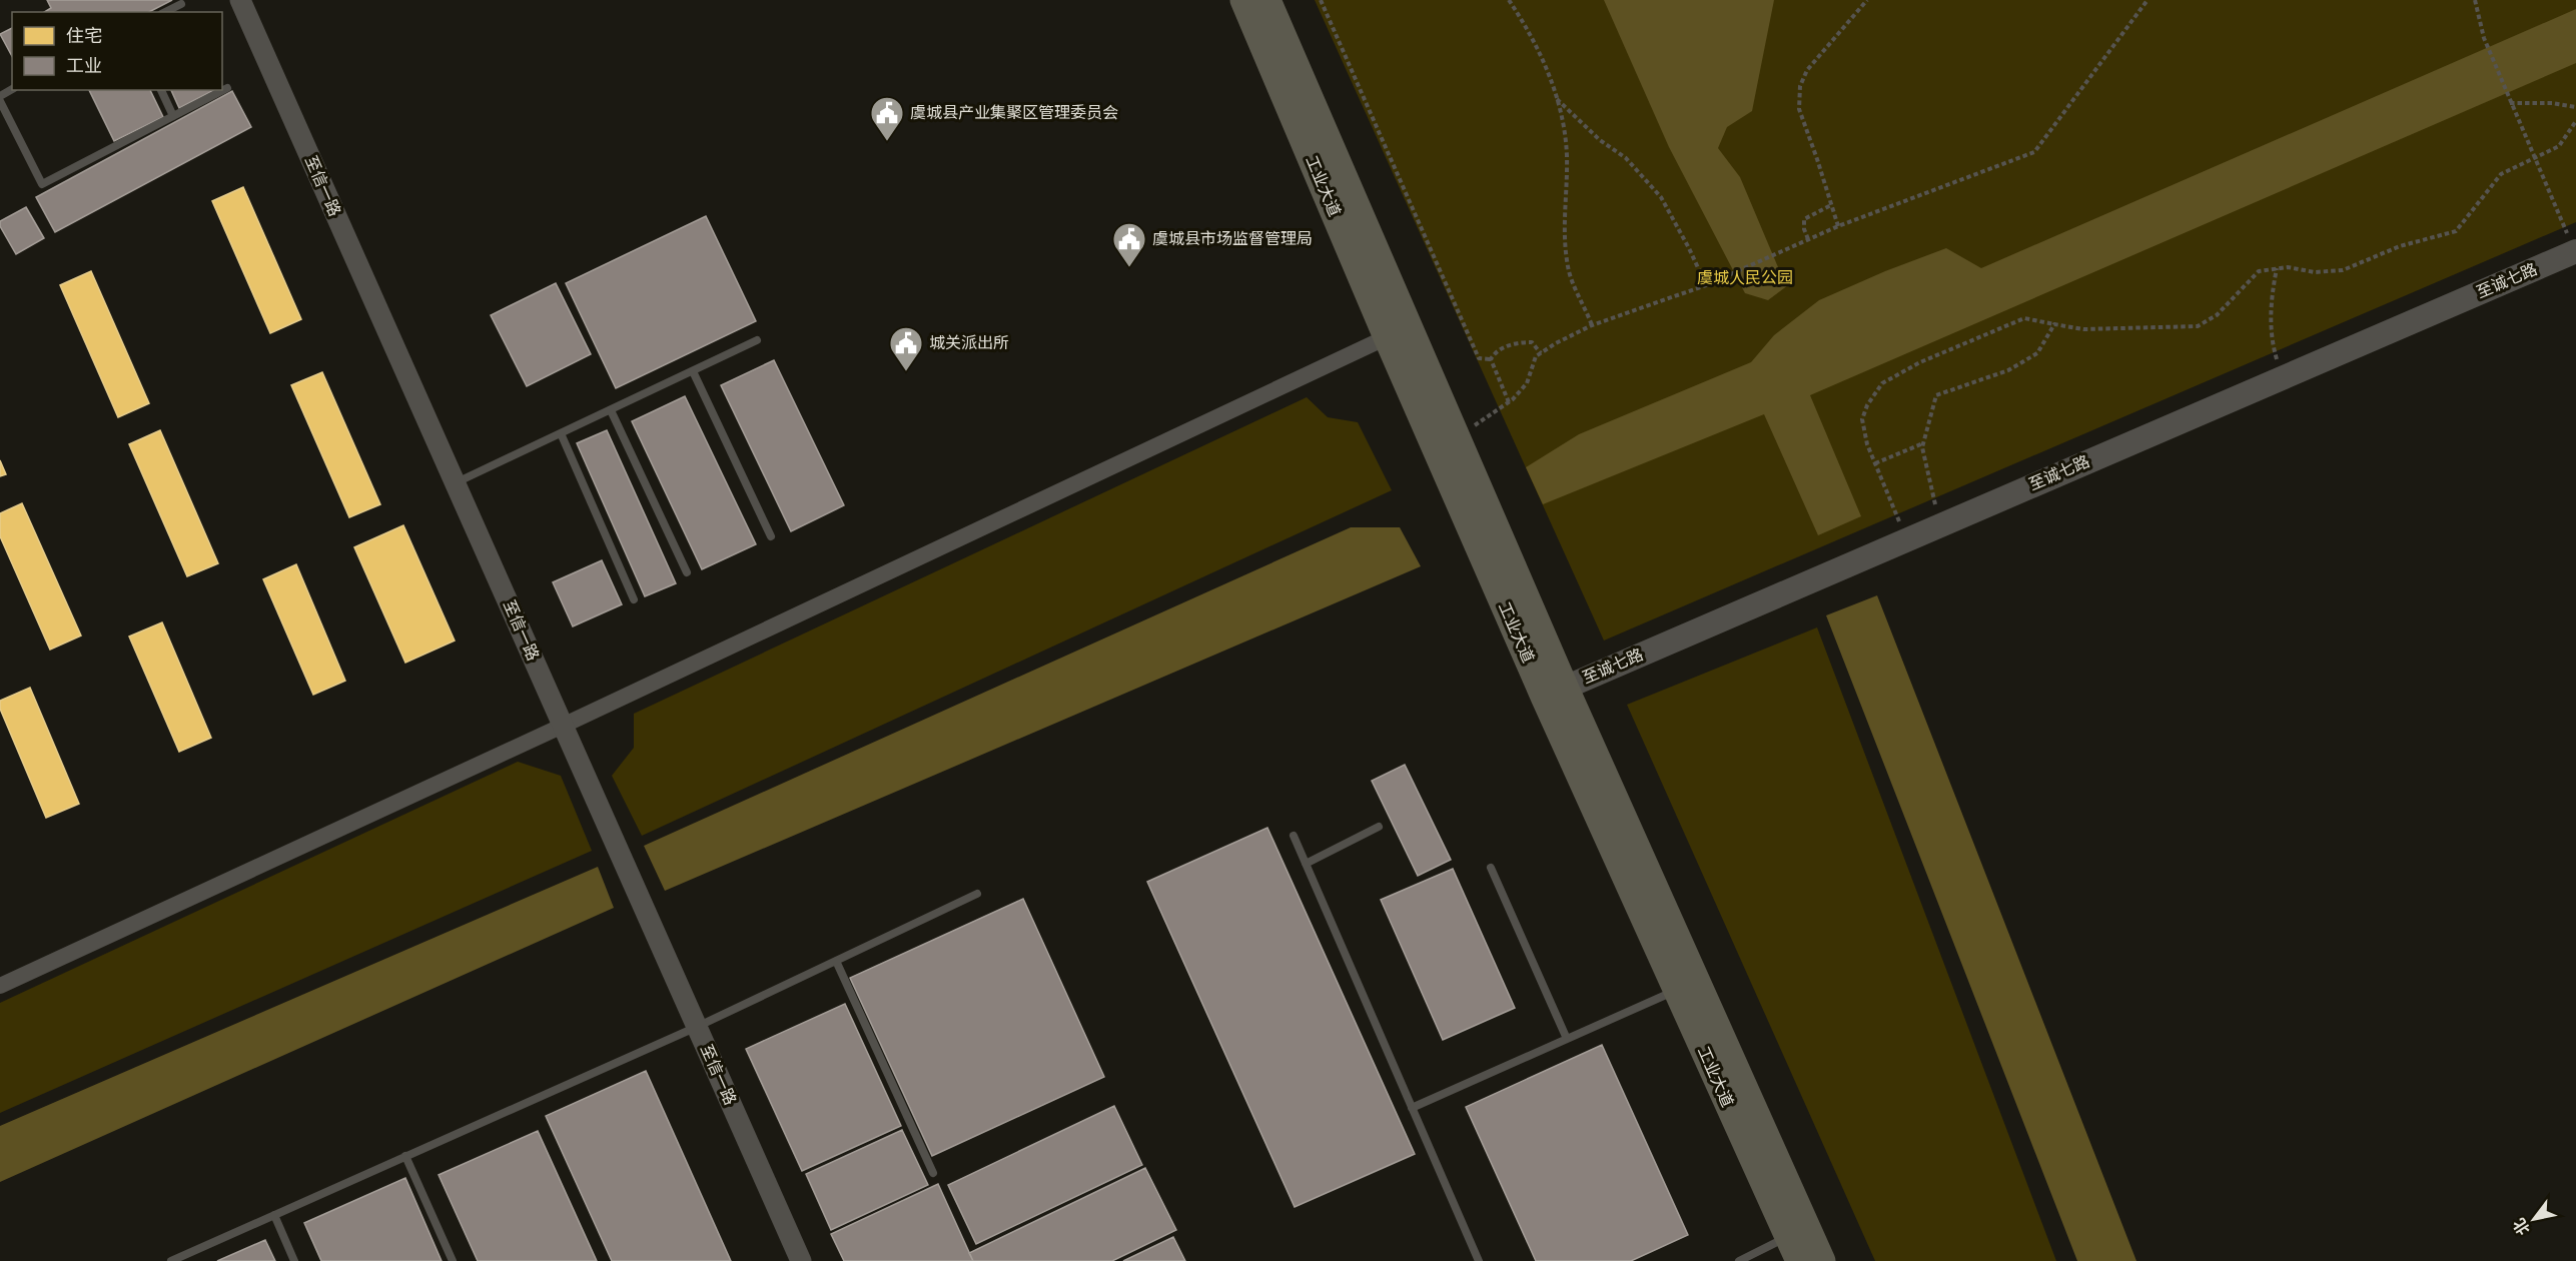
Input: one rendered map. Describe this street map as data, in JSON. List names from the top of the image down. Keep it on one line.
{"streets":{"main road":["工业大道","至诚七路"],"street":["至信一路"]},"crossings":[["工业大道","至诚七路"]],"parks":["虞城人民公园"],"places":{"public building":["虞城县产业集聚区管理委员会","虞城县市场监督管理局","城关派出所"]},"legend":["住宅","工业"],"north":"bottom left"}
